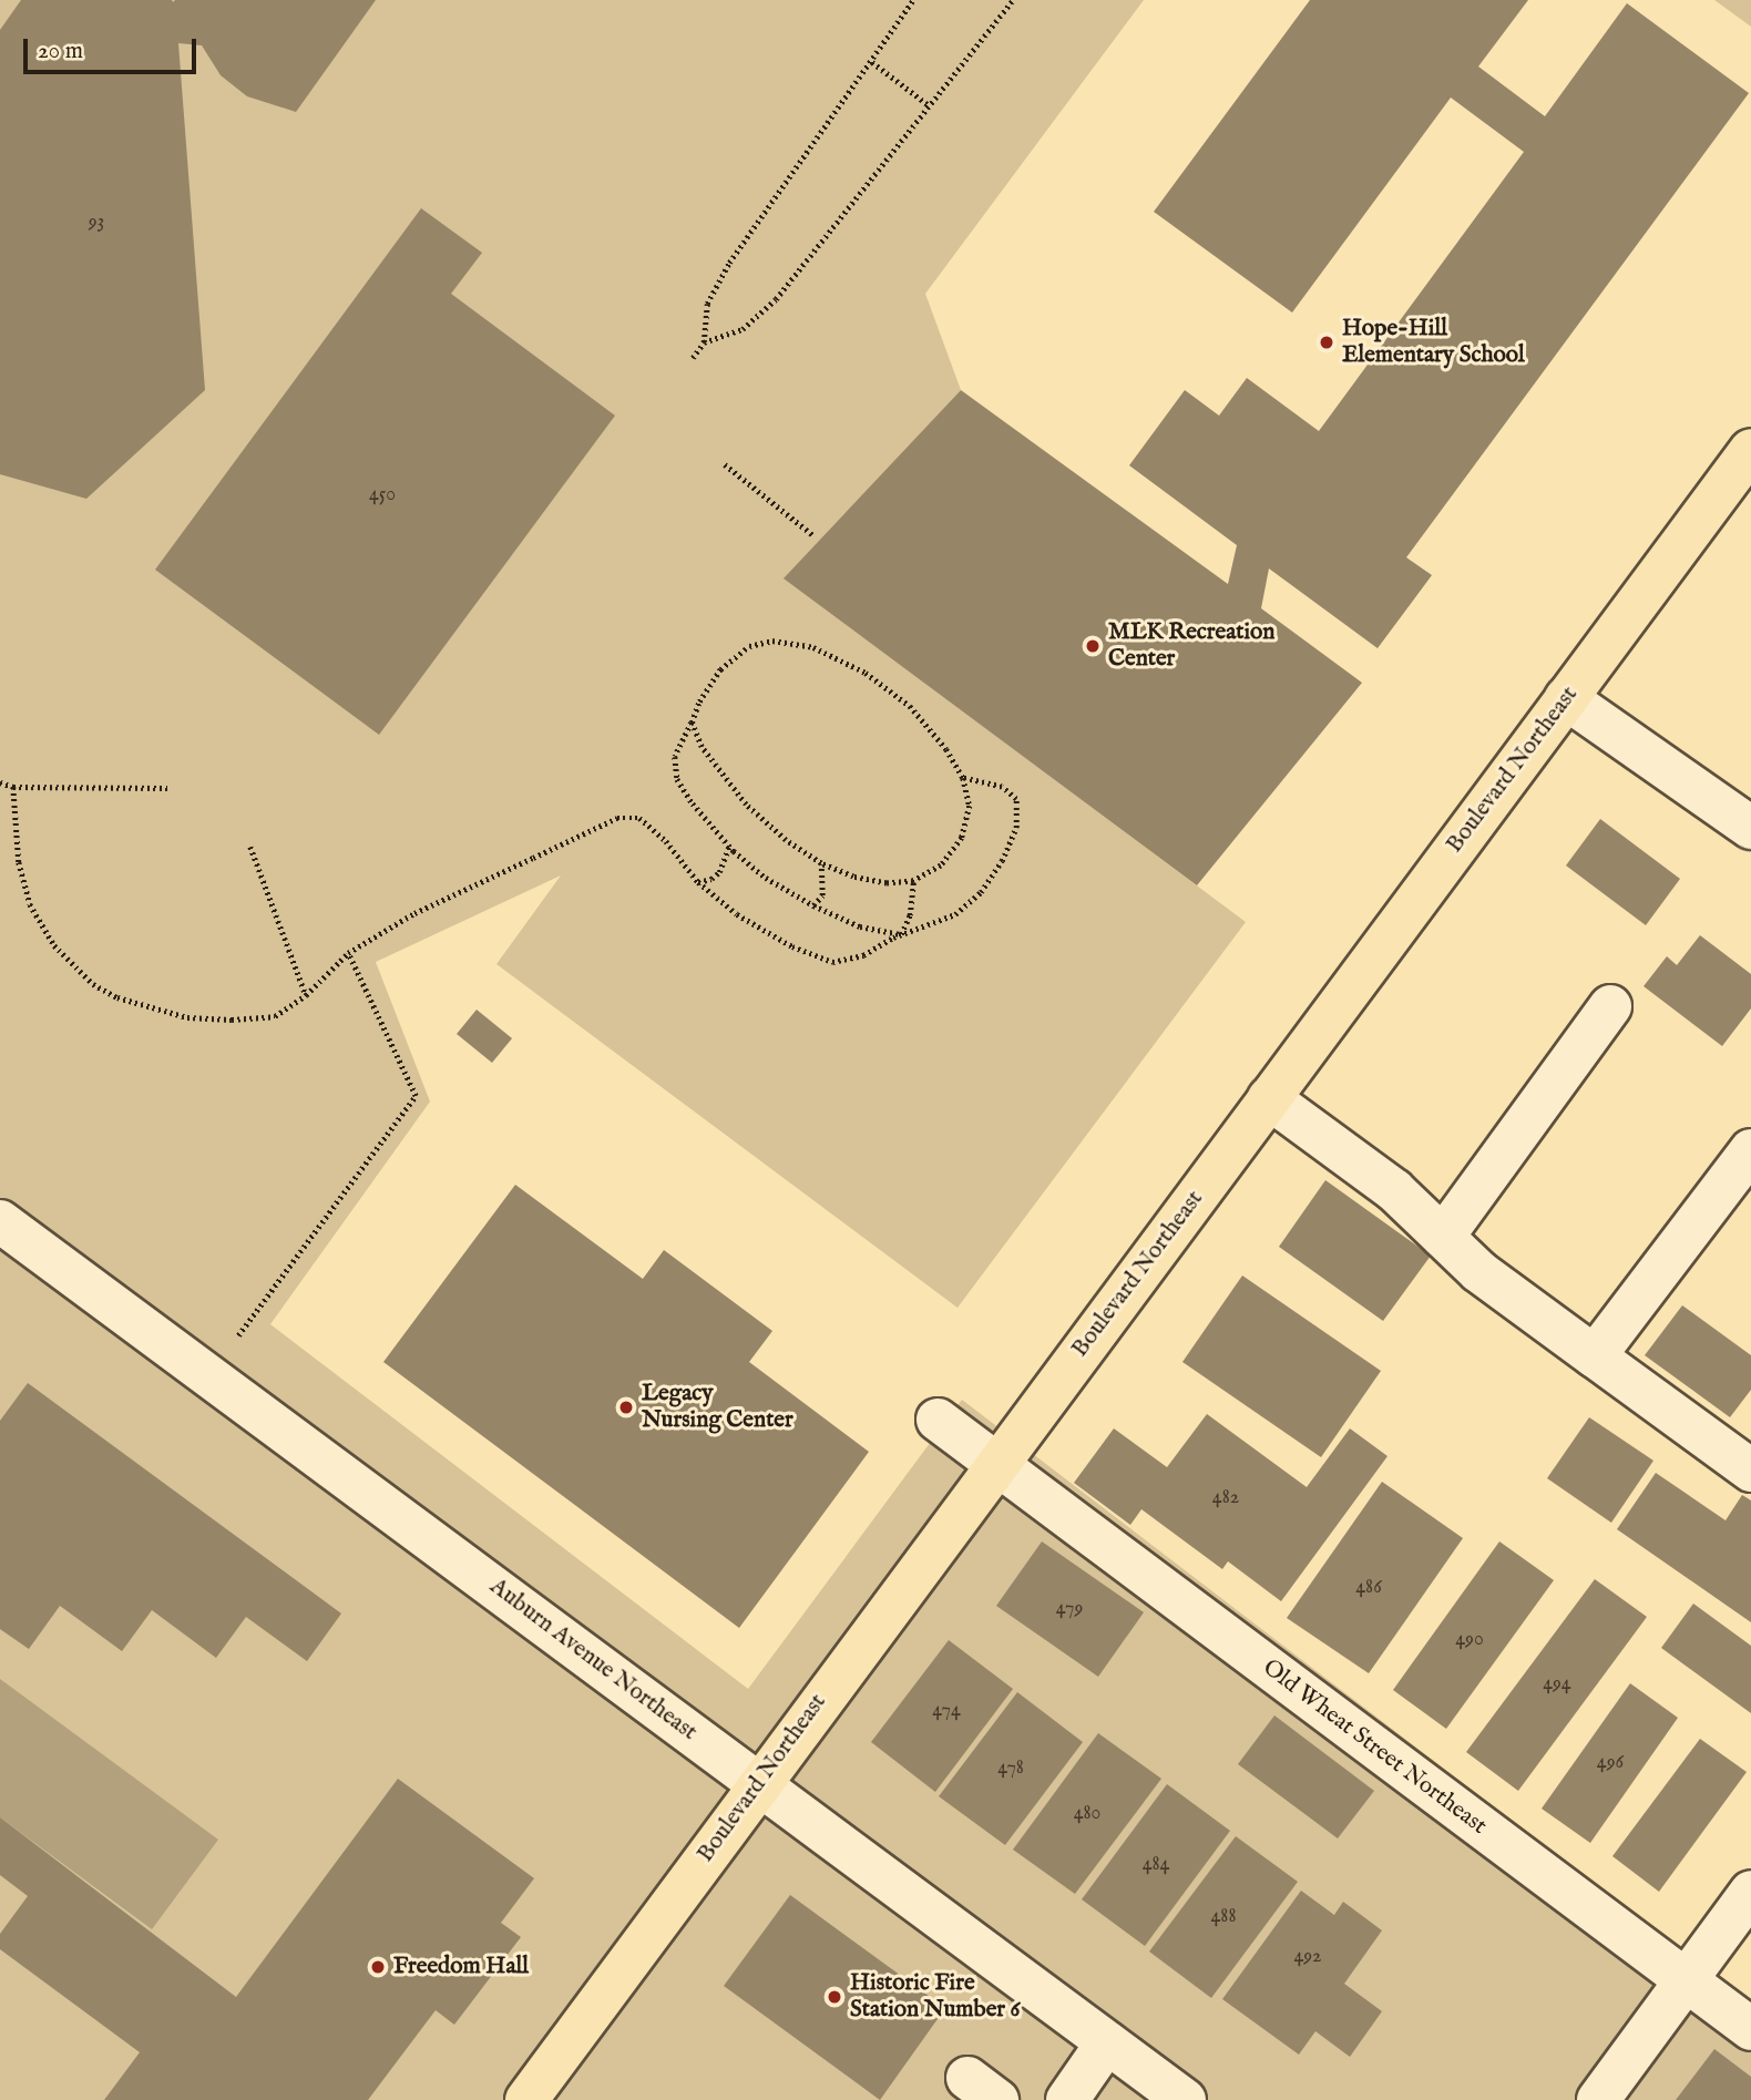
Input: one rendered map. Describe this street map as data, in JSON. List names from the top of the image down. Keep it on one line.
{"streets":{"main road":["Boulevard Northeast"],"street":["Auburn Avenue Northeast","Old Wheat Street Northeast"]},"crossings":[["Boulevard Northeast","Auburn Avenue Northeast"],["Boulevard Northeast","Old Wheat Street Northeast"]],"places":["Hope-Hill Elementary School","MLK Recreation Center","Legacy Nursing Center","Freedom Hall","Historic Fire Station Number 6"],"house_numbers":["93","450","482","486","479","490","494","474","496","478","480","484","488","492"],"scale_bar":"20 m"}
